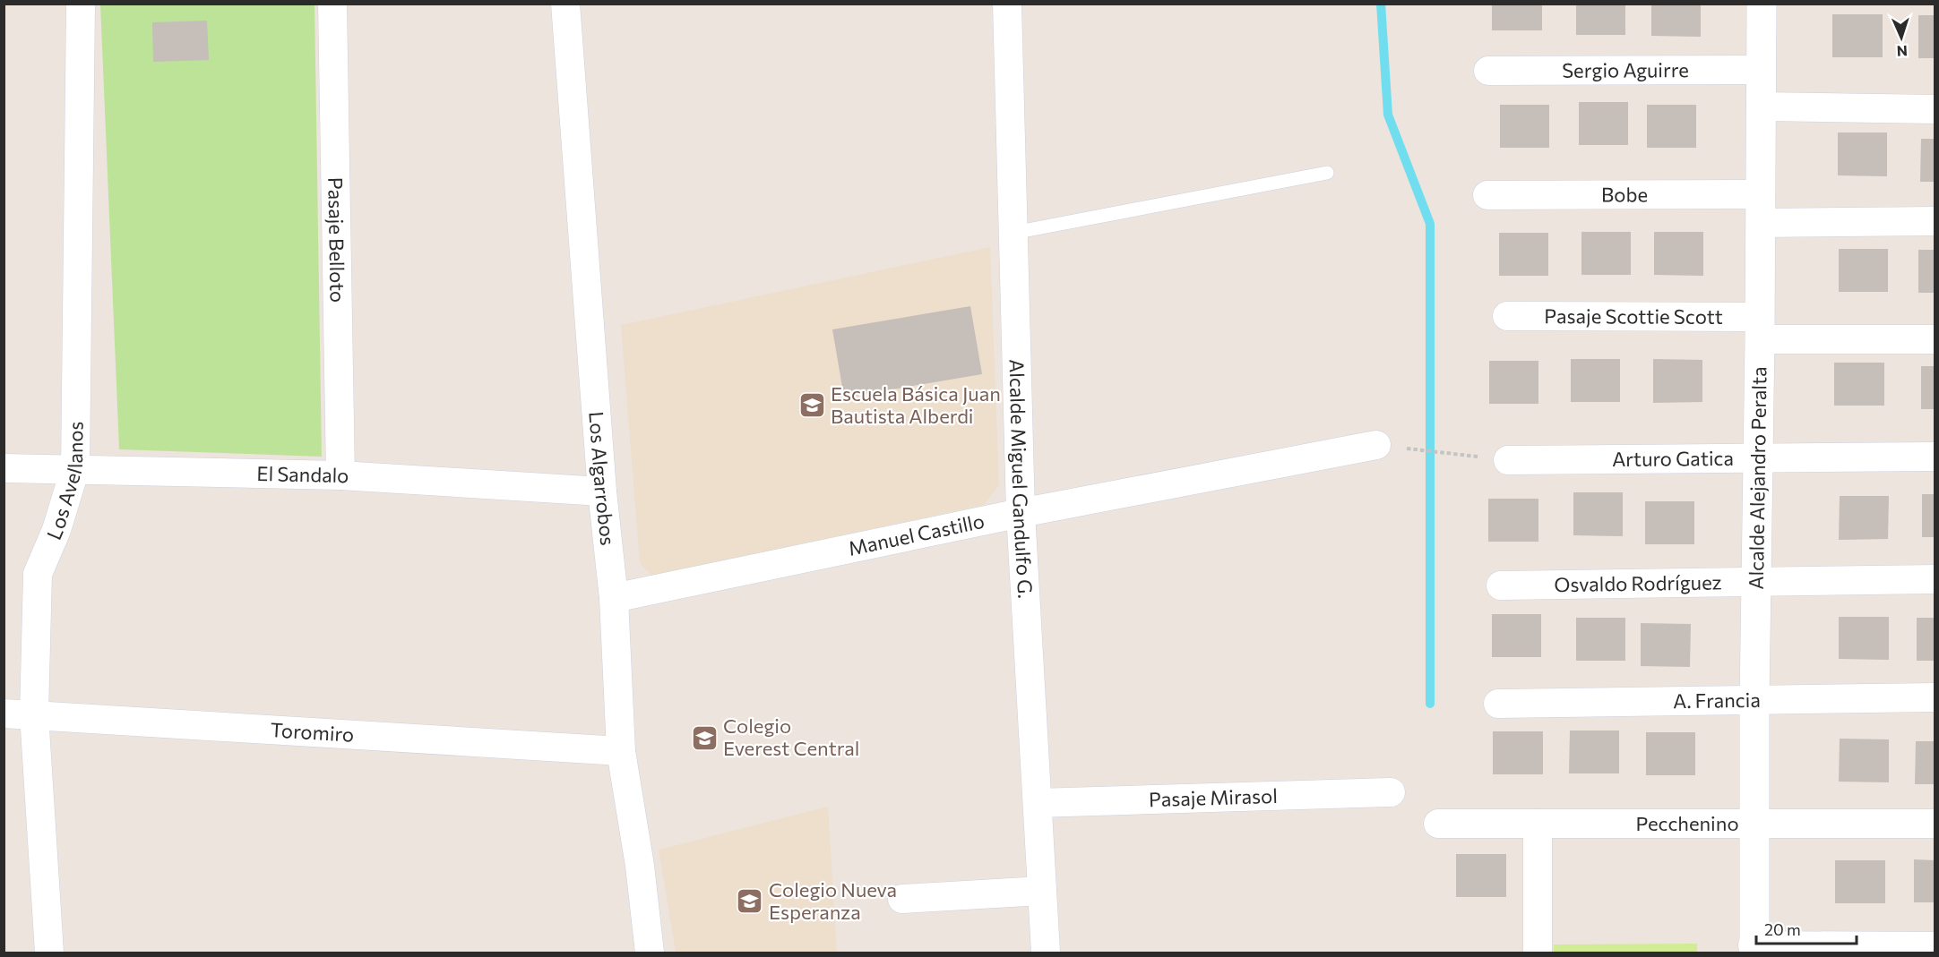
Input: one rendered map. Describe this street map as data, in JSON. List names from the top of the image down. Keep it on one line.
{"streets":{"street":["Sergio Aguirre","Bobe","Pasaje Belloto","Pasaje Scottie Scott","Arturo Gatica","El Sandalo","Los Algarrobos","Alcalde Miguel Gandulfo G.","Alcalde Alejandro Peralta","Los Avellanos","Manuel Castillo","Osvaldo Rodríguez","A. Francia","Toromiro","Pasaje Mirasol","Pecchenino"]},"crossings":[["Sergio Aguirre","Alcalde Alejandro Peralta"],["Bobe","Alcalde Alejandro Peralta"],["Pasaje Belloto","El Sandalo"],["Pasaje Scottie Scott","Alcalde Alejandro Peralta"],["Arturo Gatica","Alcalde Alejandro Peralta"],["El Sandalo","Los Algarrobos"],["El Sandalo","Los Avellanos"],["Los Algarrobos","Manuel Castillo"],["Los Algarrobos","Toromiro"],["Alcalde Miguel Gandulfo G.","Manuel Castillo"],["Alcalde Miguel Gandulfo G.","Pasaje Mirasol"],["Alcalde Alejandro Peralta","Osvaldo Rodríguez"],["Alcalde Alejandro Peralta","A. Francia"],["Alcalde Alejandro Peralta","Pecchenino"],["Los Avellanos","Toromiro"]],"places":{"school or university":["Escuela Básica Juan Bautista Alberdi","Colegio Everest Central","Colegio Nueva Esperanza"]},"scale_bar":"20 m","north":"bottom"}
